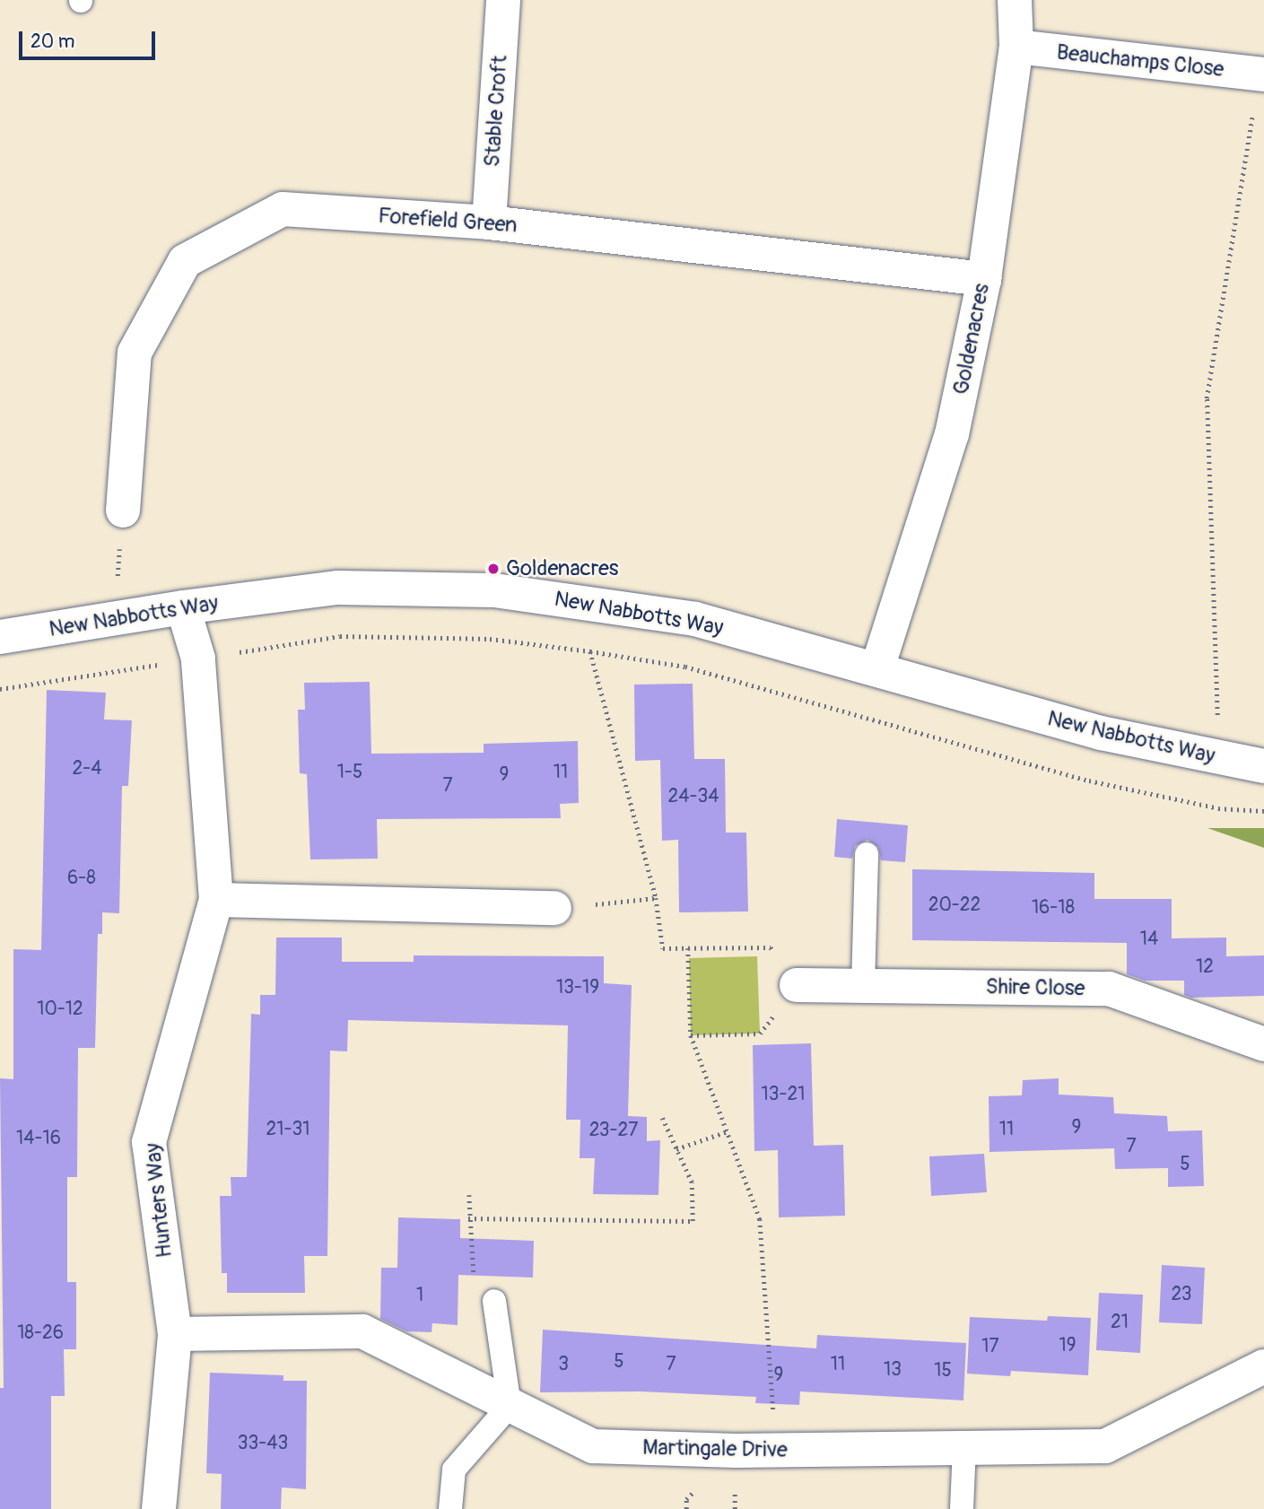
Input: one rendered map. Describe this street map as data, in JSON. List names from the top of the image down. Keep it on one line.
{"streets":{"street":["Beauchamps Close","Stable Croft","Forefield Green","Goldenacres","New Nabbotts Way","Shire Close","Hunters Way","Martingale Drive"]},"crossings":[["Beauchamps Close","Goldenacres"],["Stable Croft","Forefield Green"],["Forefield Green","Goldenacres"],["Goldenacres","New Nabbotts Way"],["New Nabbotts Way","Hunters Way"],["Hunters Way","Martingale Drive"]],"places":["Goldenacres"],"house_numbers":["2-4","1-5","11","9","7","24-34","6-8","20-22","16-18","14","12","13-19","10-12","13-21","9","21-31","11","23-27","14-16","7","5","23","1","21","18-26","19","17","5","3","7","11","13","15","9","33-43"],"scale_bar":"20 m"}
